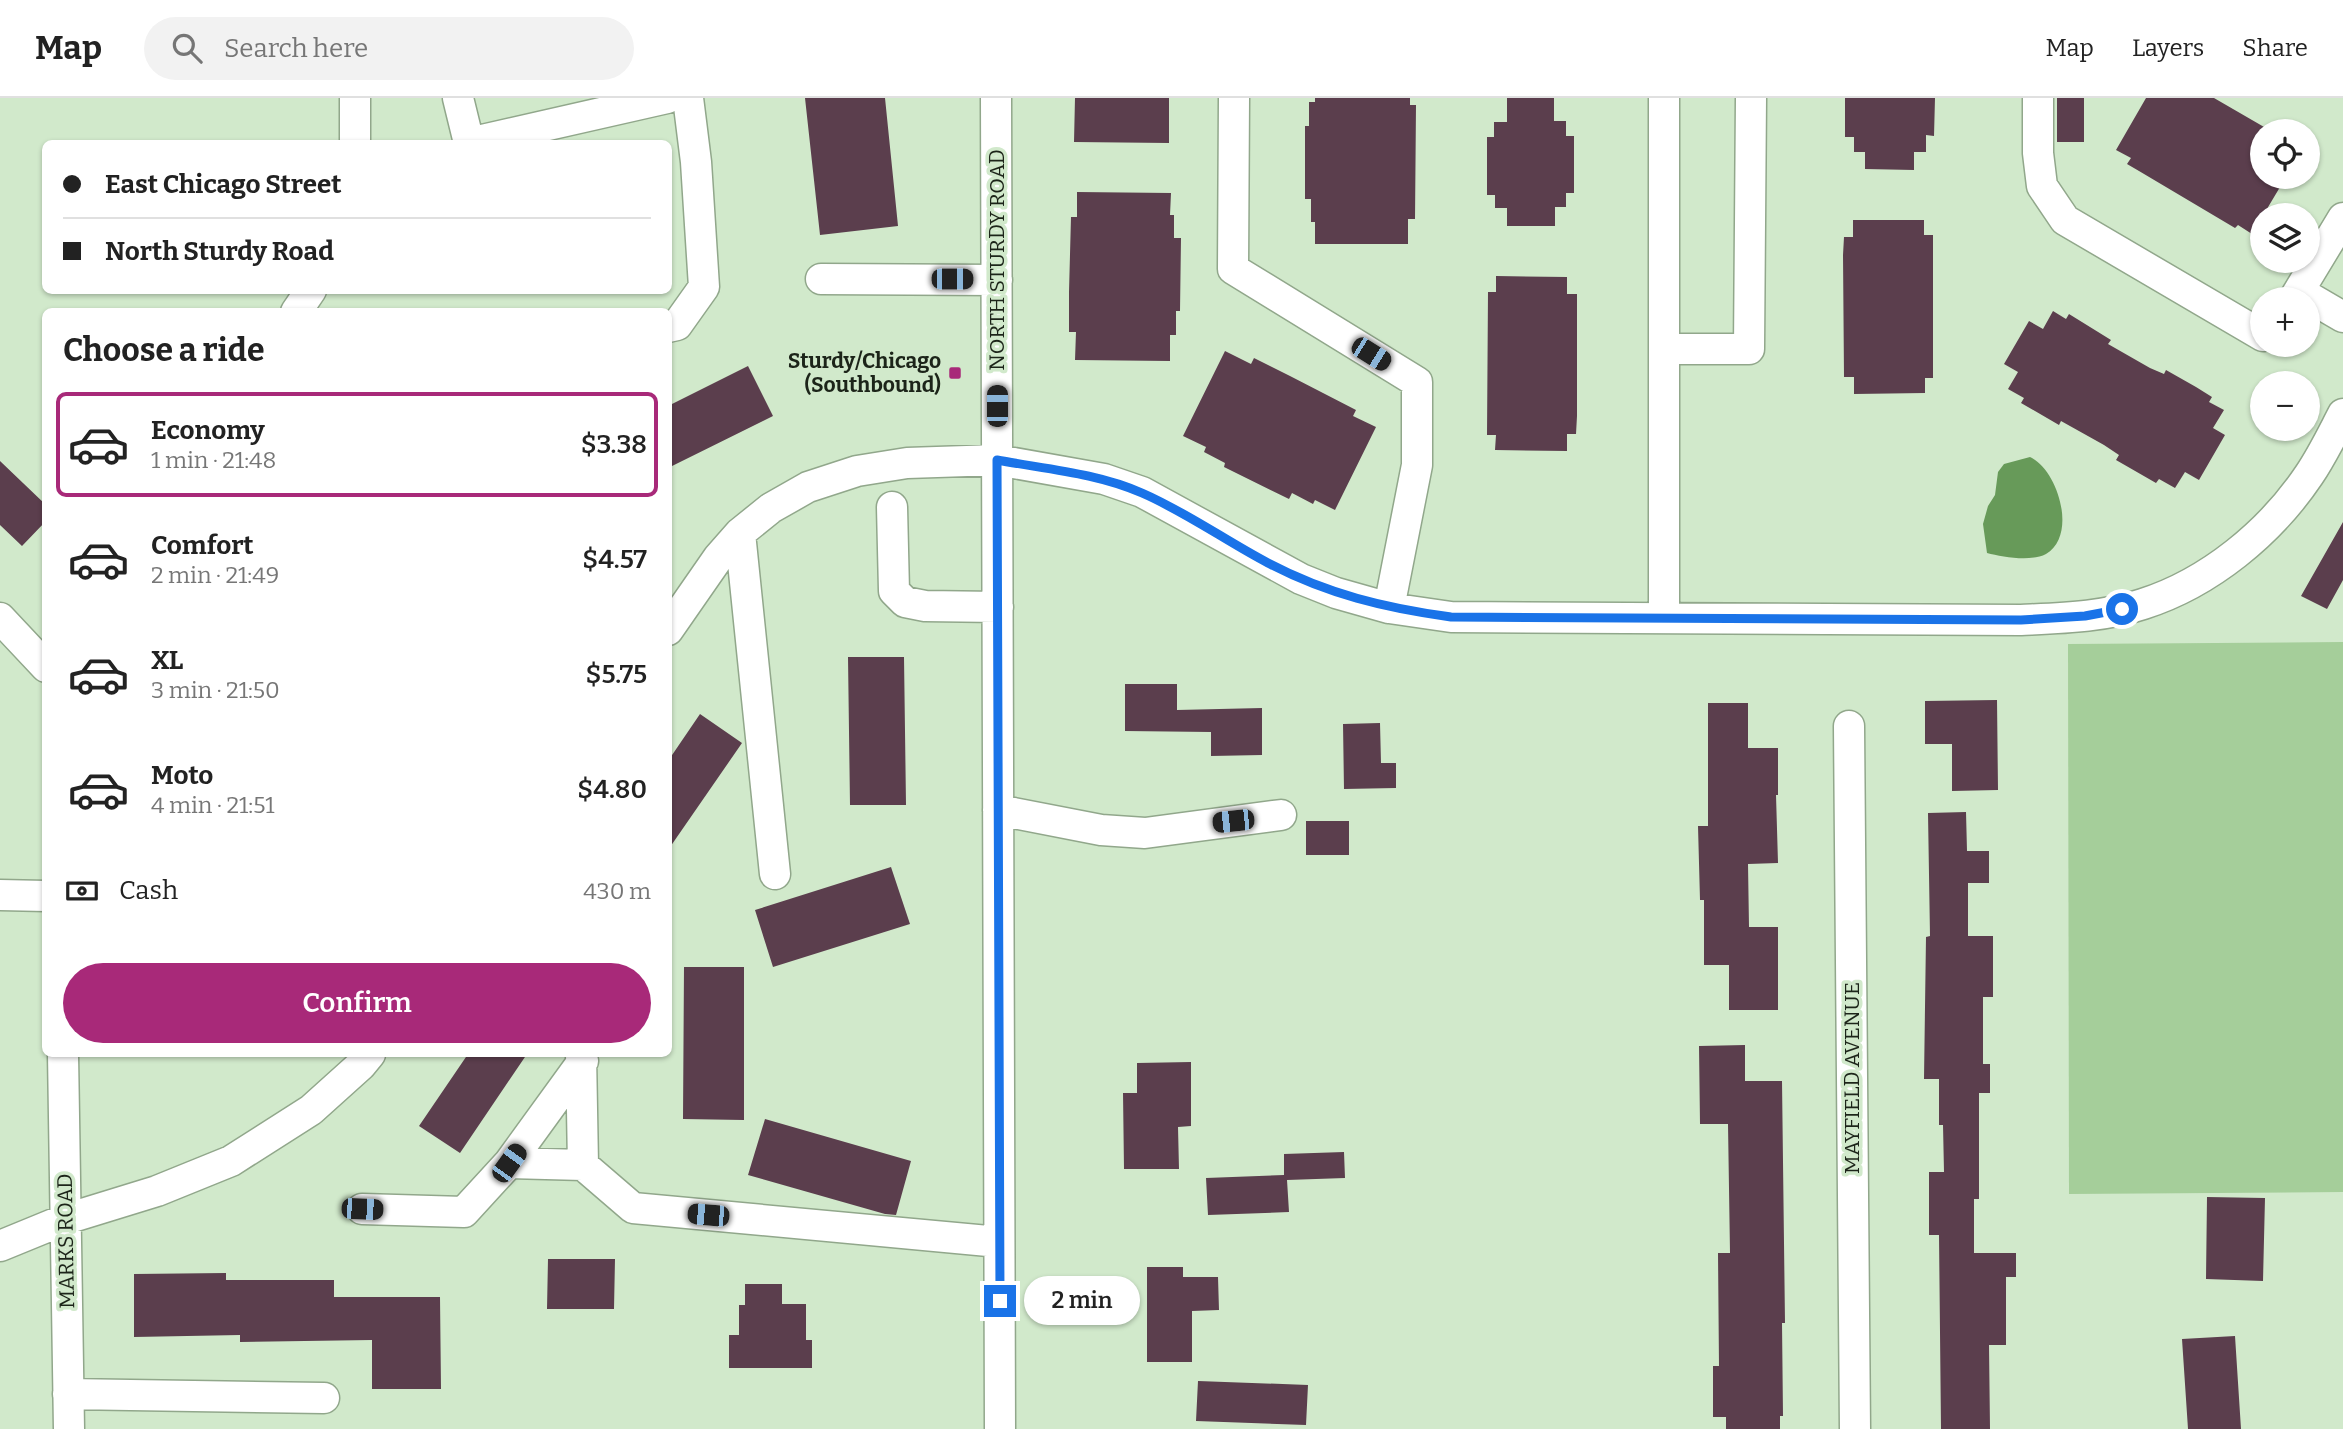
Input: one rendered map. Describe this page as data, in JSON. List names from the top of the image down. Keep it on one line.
{"streets":{"street":["NORTH STURDY ROAD","MAYFIELD AVENUE","MARKS ROAD"]},"places":{"transit":["Sturdy/Chicago (Southbound)"]},"page":{"header":"Map","search":"Search here","nav":["Map","Layers","Share"],"map_buttons":["+","−"],"banner":["East Chicago Street","North Sturdy Road"],"heading":"Choose a ride","list":[{"name":"Economy","note":"1 min · 21:48","value":"$3.38"},{"name":"Comfort","note":"2 min · 21:49","value":"$4.57"},{"name":"XL","note":"3 min · 21:50","value":"$5.75"},{"name":"Moto","note":"4 min · 21:51","value":"$4.80"}],"pay":["Cash","430 m"],"buttons":"Confirm","bubble":"2 min"}}
